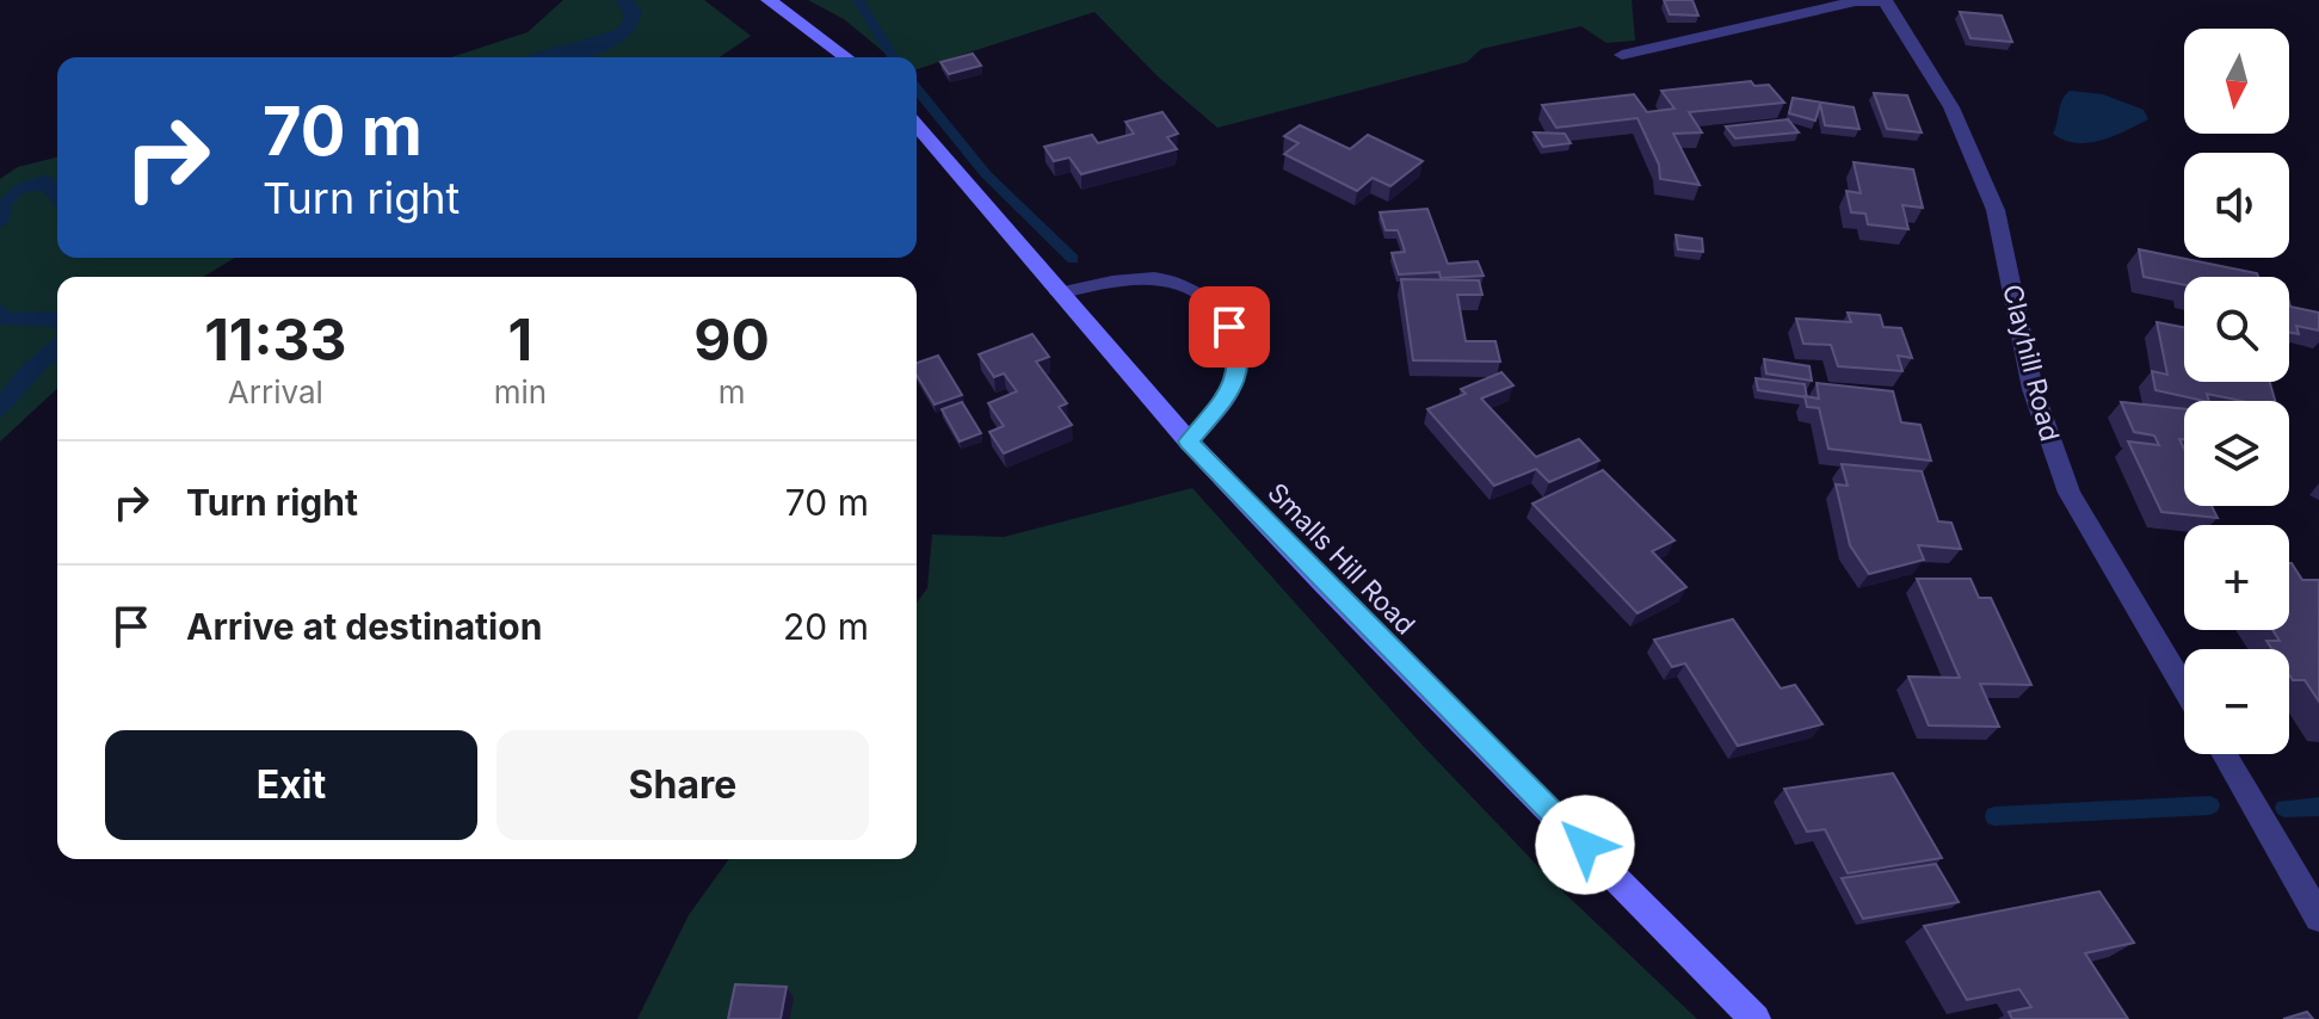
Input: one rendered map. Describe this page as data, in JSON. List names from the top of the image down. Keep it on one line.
{"streets":{"street":["Clayhill Road","Smalls Hill Road"]},"north":"bottom","page":{"map_buttons":["+","−"],"turn":["70 m","Turn right"],"eta":["11:33","Arrival","1","min","90","m"],"list":[{"name":"Turn right","value":"70 m"},{"name":"Arrive at destination","value":"20 m"}],"buttons":["Exit","Share"]}}
